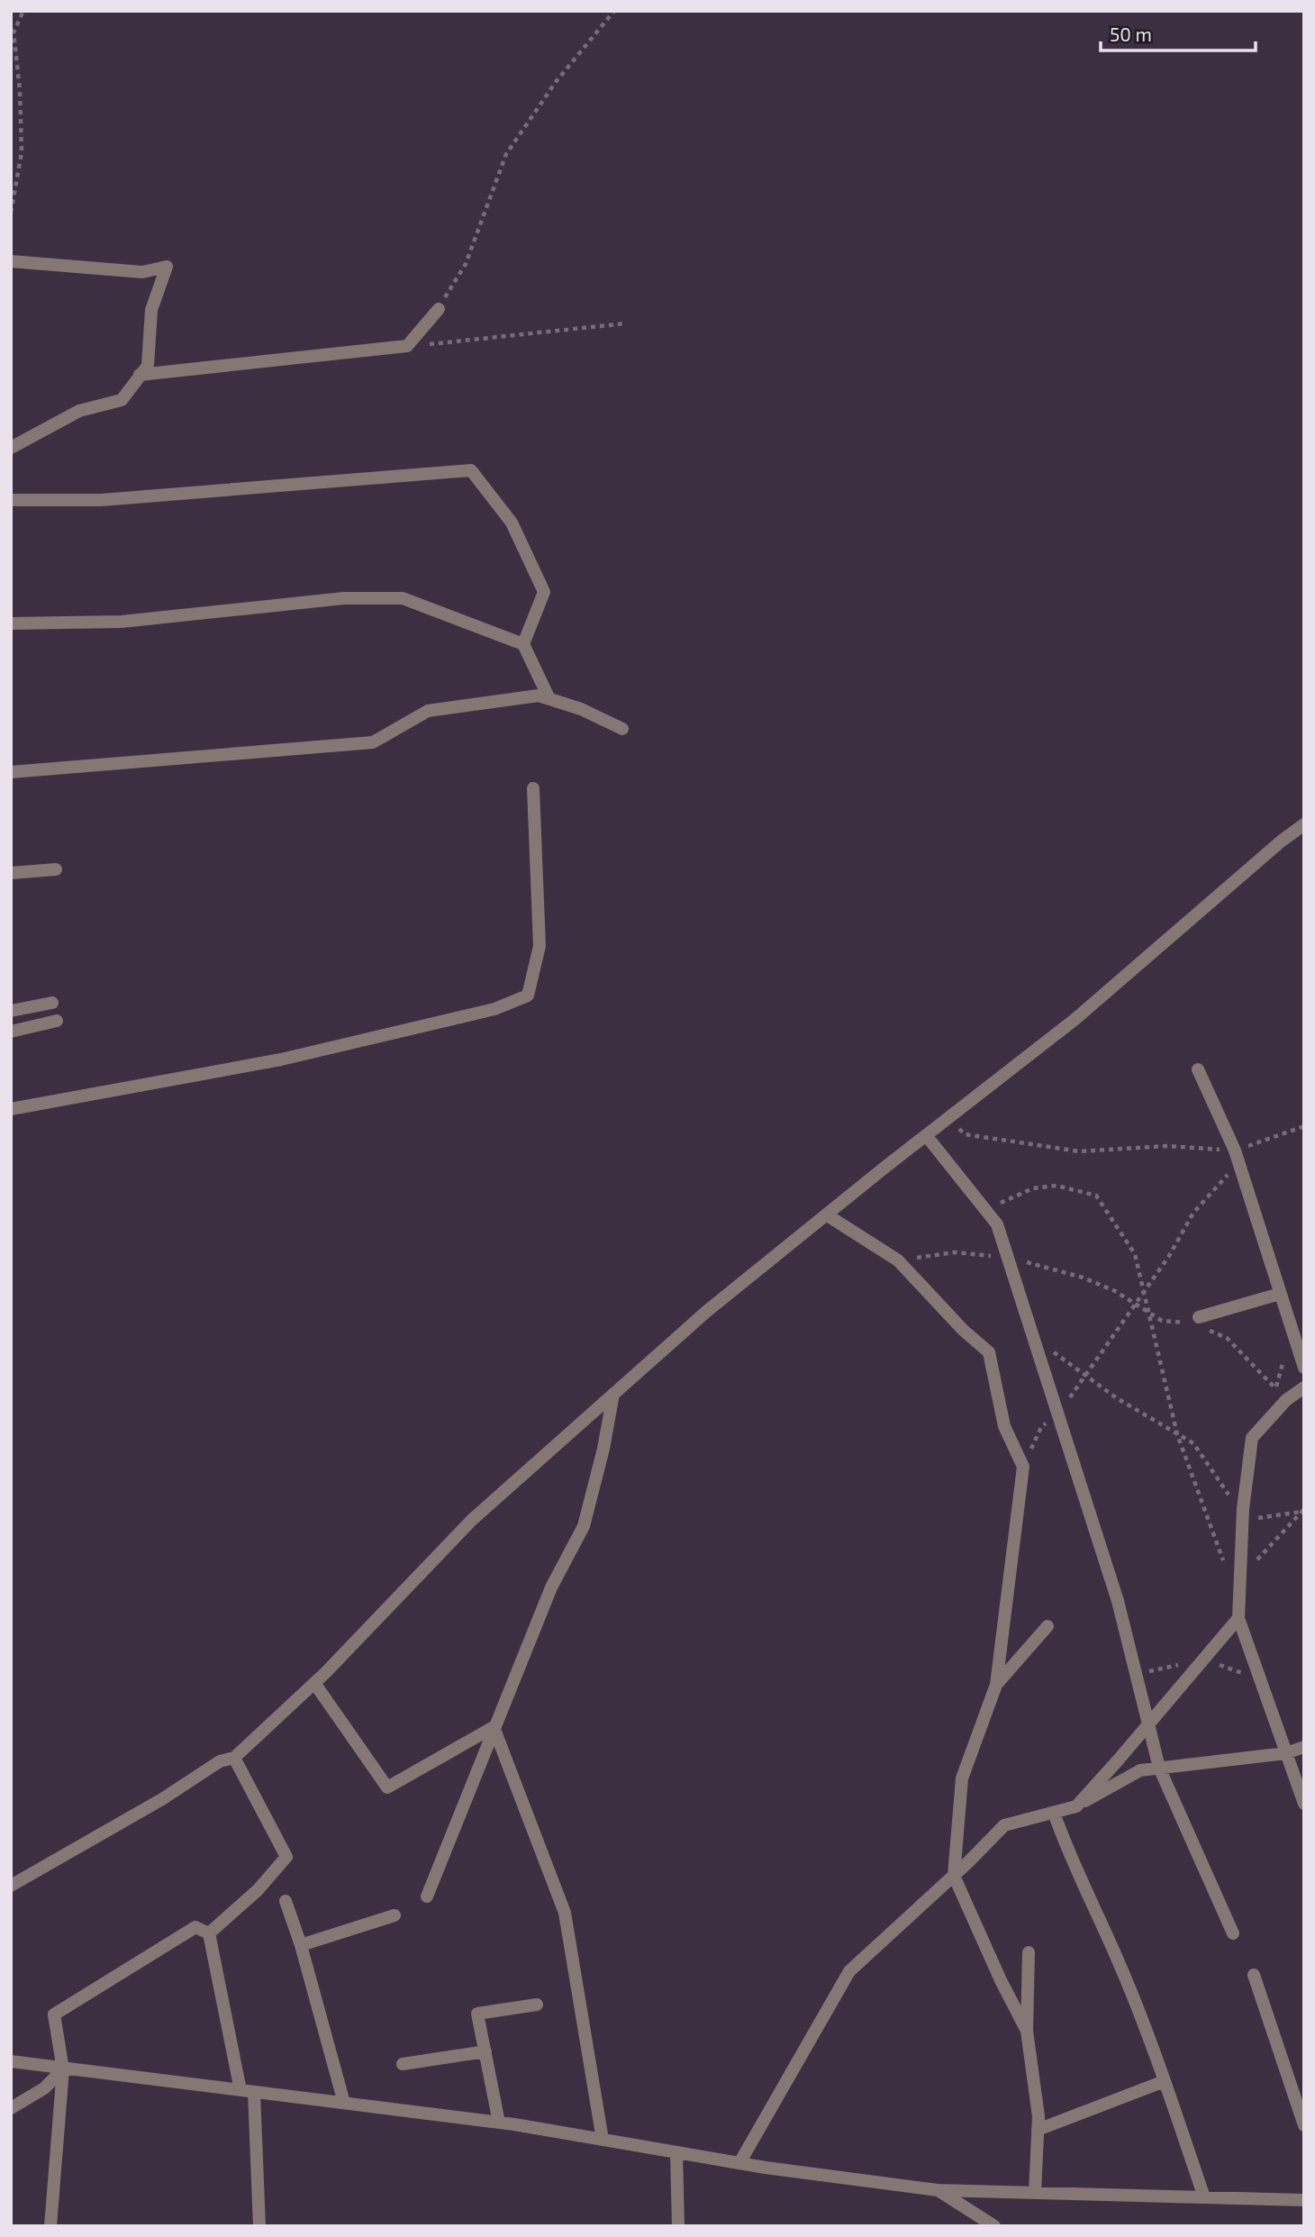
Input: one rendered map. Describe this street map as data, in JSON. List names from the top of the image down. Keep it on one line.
{"scale_bar":"50 m"}
